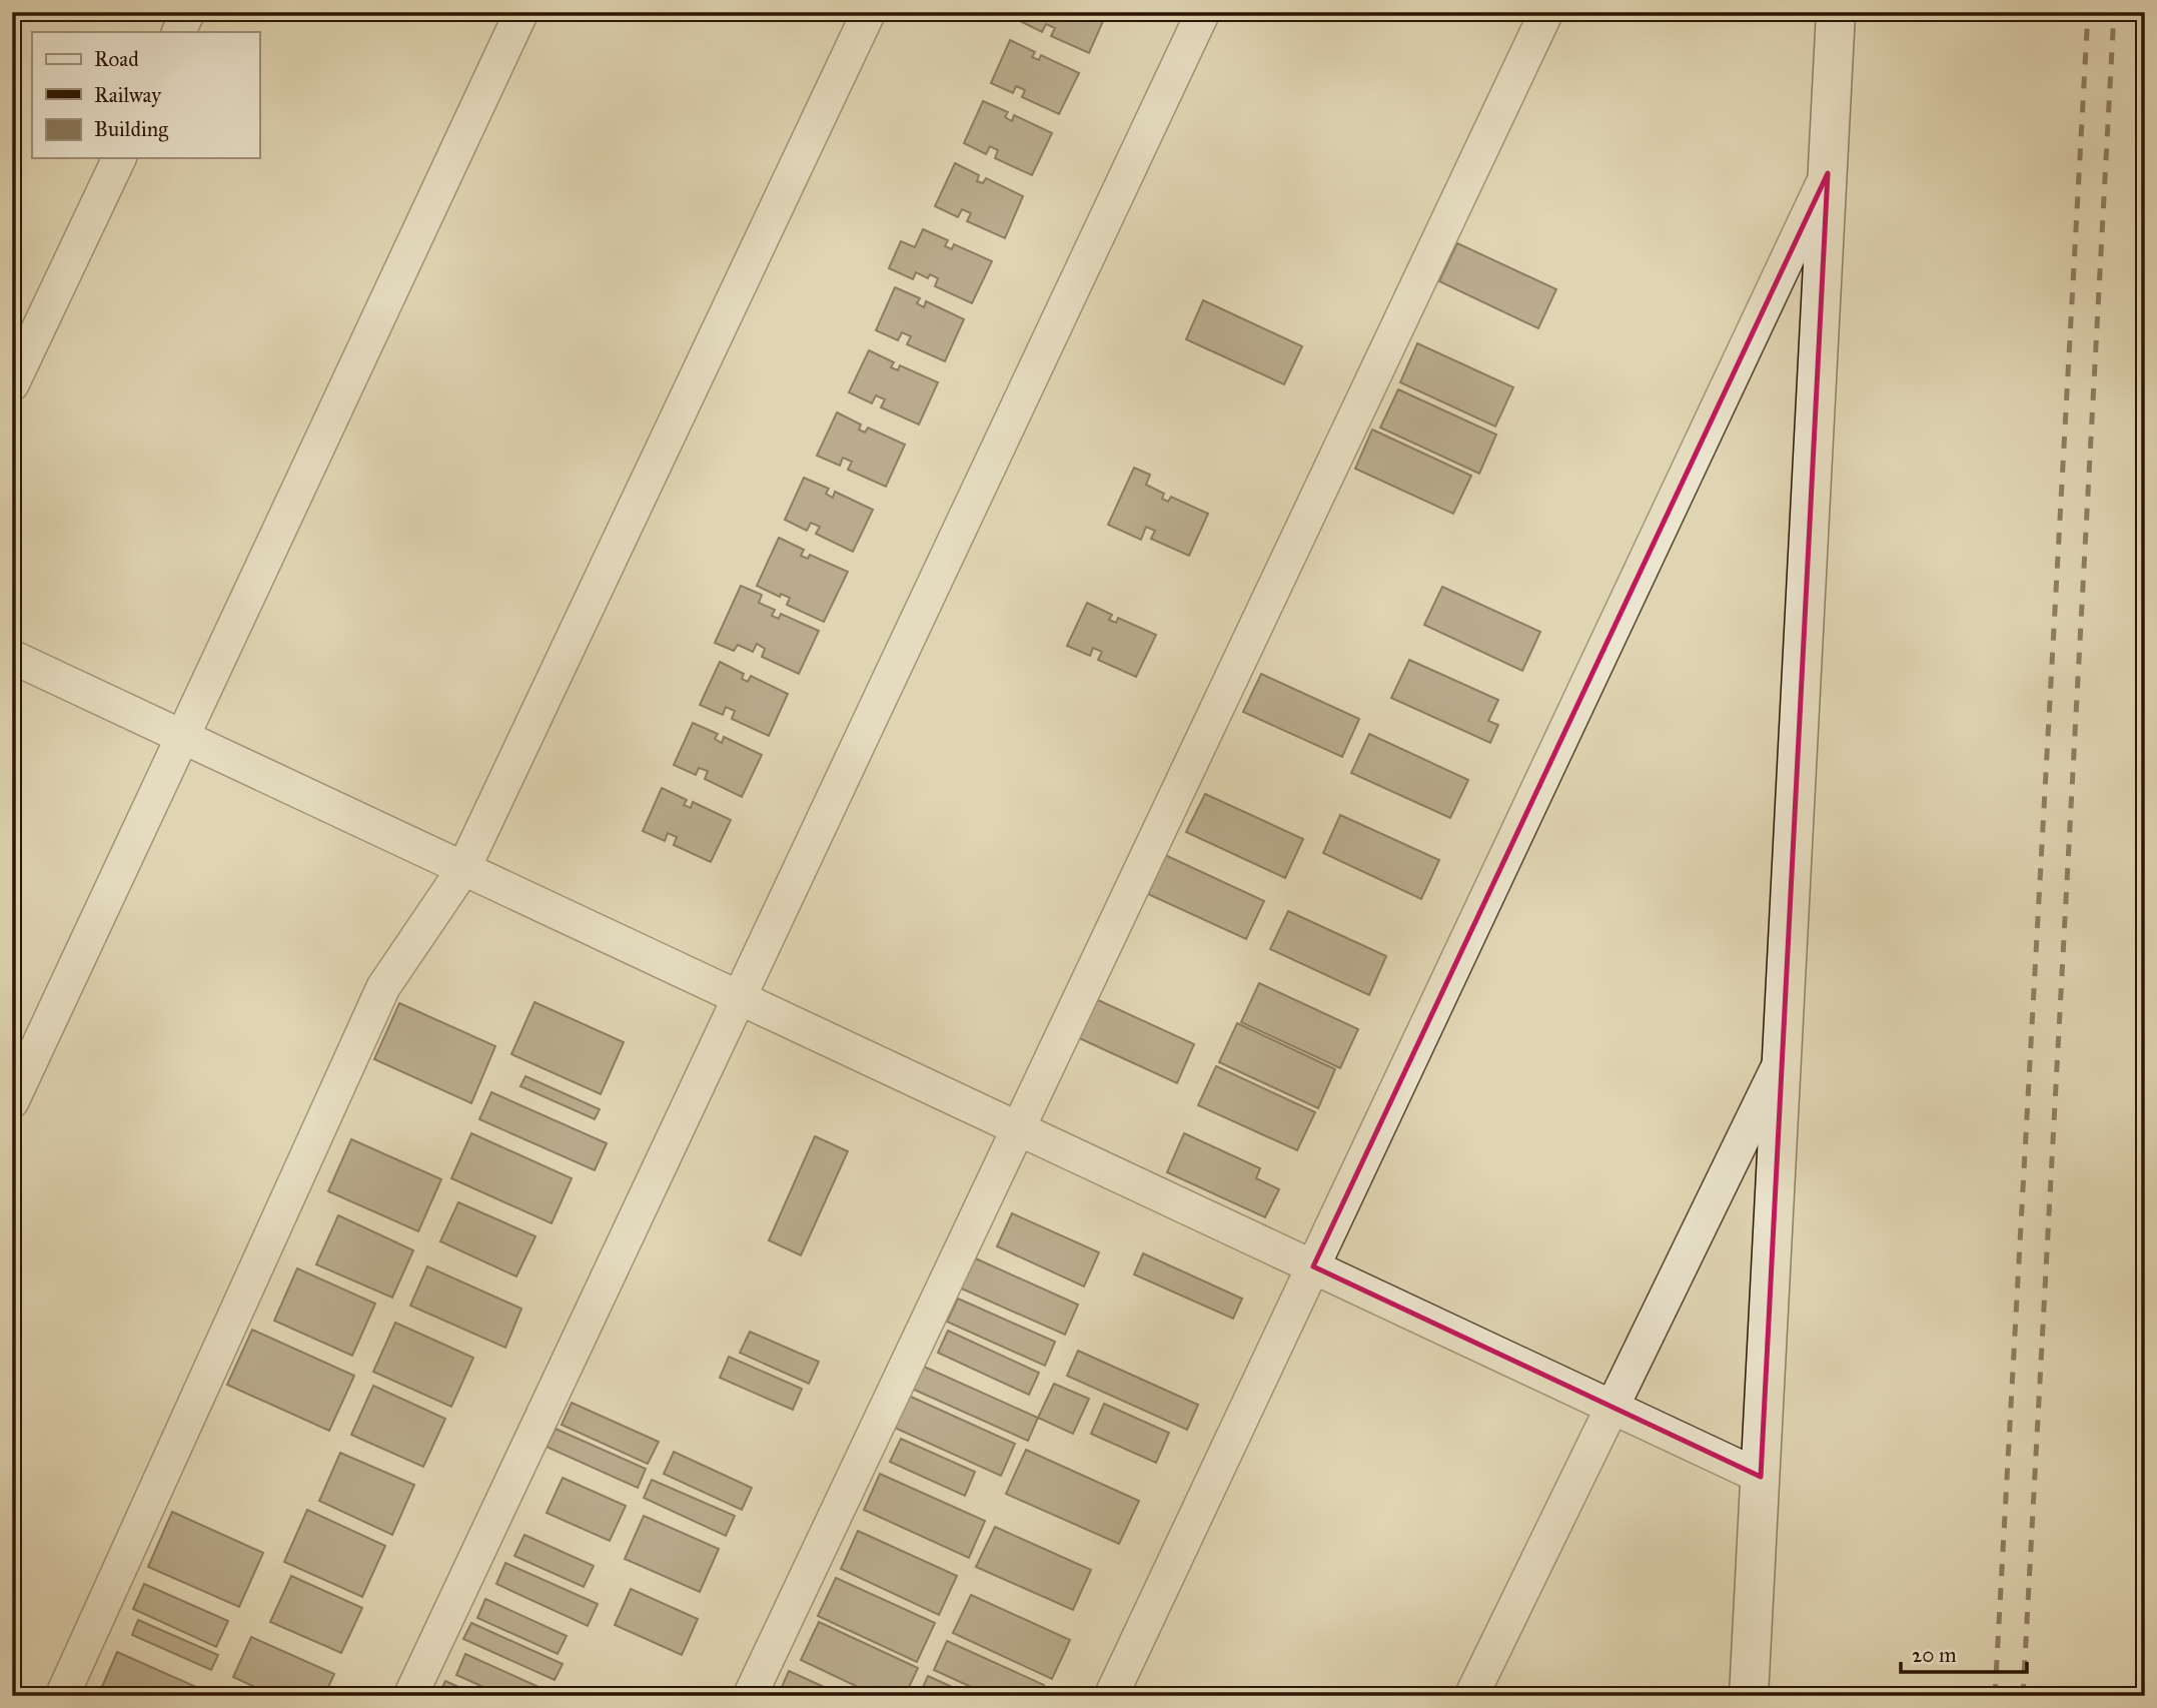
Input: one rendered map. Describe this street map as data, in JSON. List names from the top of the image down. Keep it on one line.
{"legend":["Road","Railway","Building"],"scale_bar":"20 m"}
